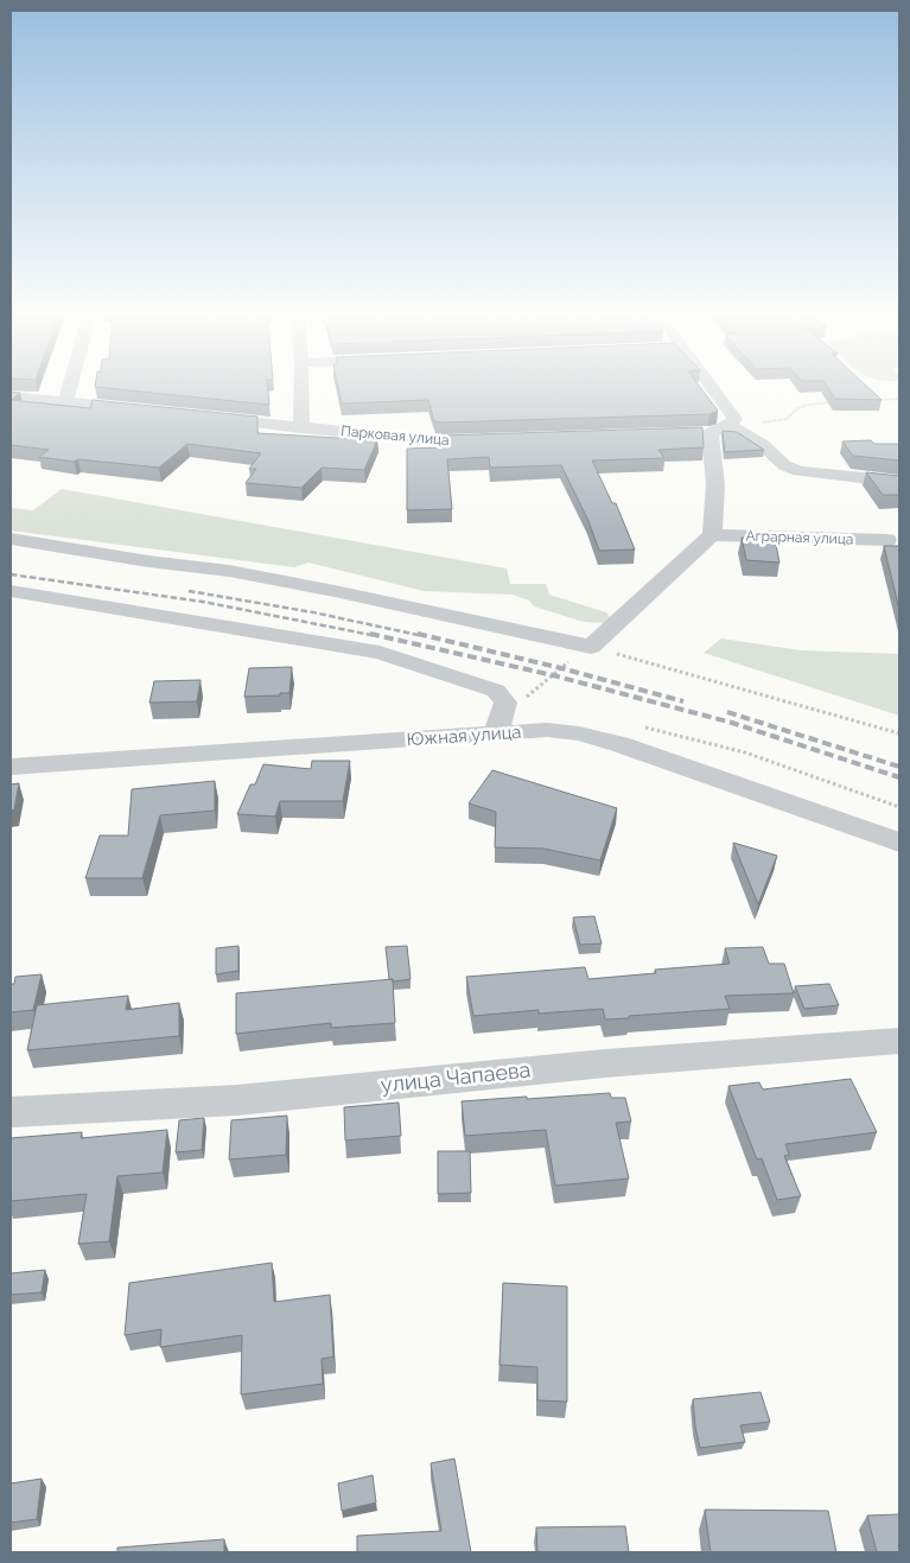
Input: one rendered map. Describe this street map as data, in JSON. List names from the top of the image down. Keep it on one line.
{"streets":{"street":["Парковая улица","Аграрная улица","Южная улица","улица Чапаева"]}}
